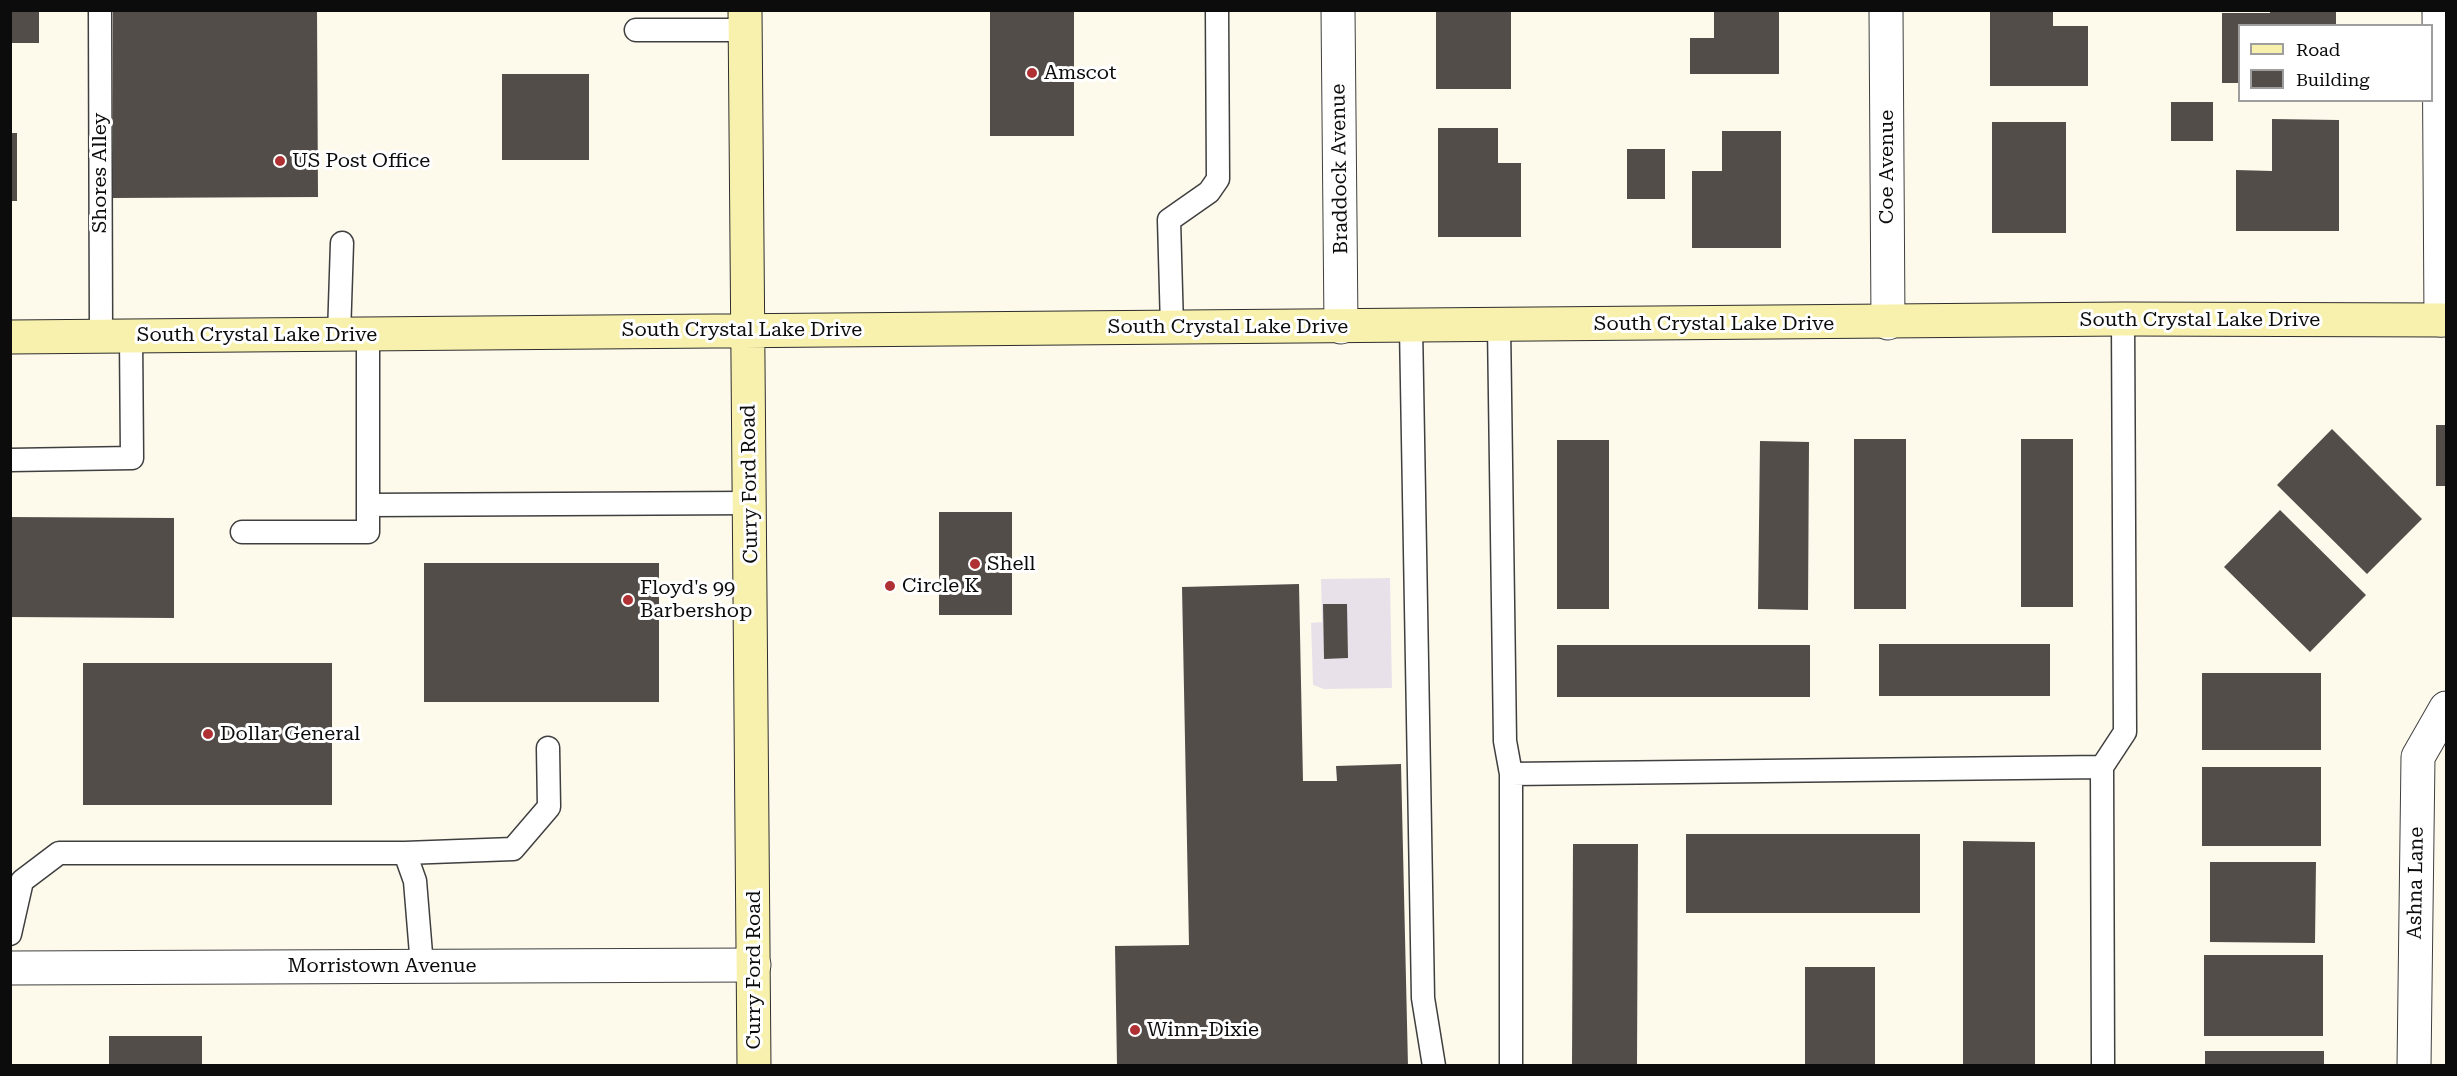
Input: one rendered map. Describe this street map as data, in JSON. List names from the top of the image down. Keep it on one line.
{"streets":{"street":["Coe Avenue","Braddock Avenue","South Crystal Lake Drive","Curry Ford Road","Ashna Lane","Morristown Avenue"],"lane":["Shores Alley"]},"crossings":[["Coe Avenue","South Crystal Lake Drive"],["Braddock Avenue","South Crystal Lake Drive"],["Shores Alley","South Crystal Lake Drive"],["South Crystal Lake Drive","Curry Ford Road"],["Curry Ford Road","Morristown Avenue"]],"places":["Amscot","US Post Office","Shell","Circle K","Floyd's 99 Barbershop","Dollar General","Winn-Dixie"],"legend":["Road","Building"]}
